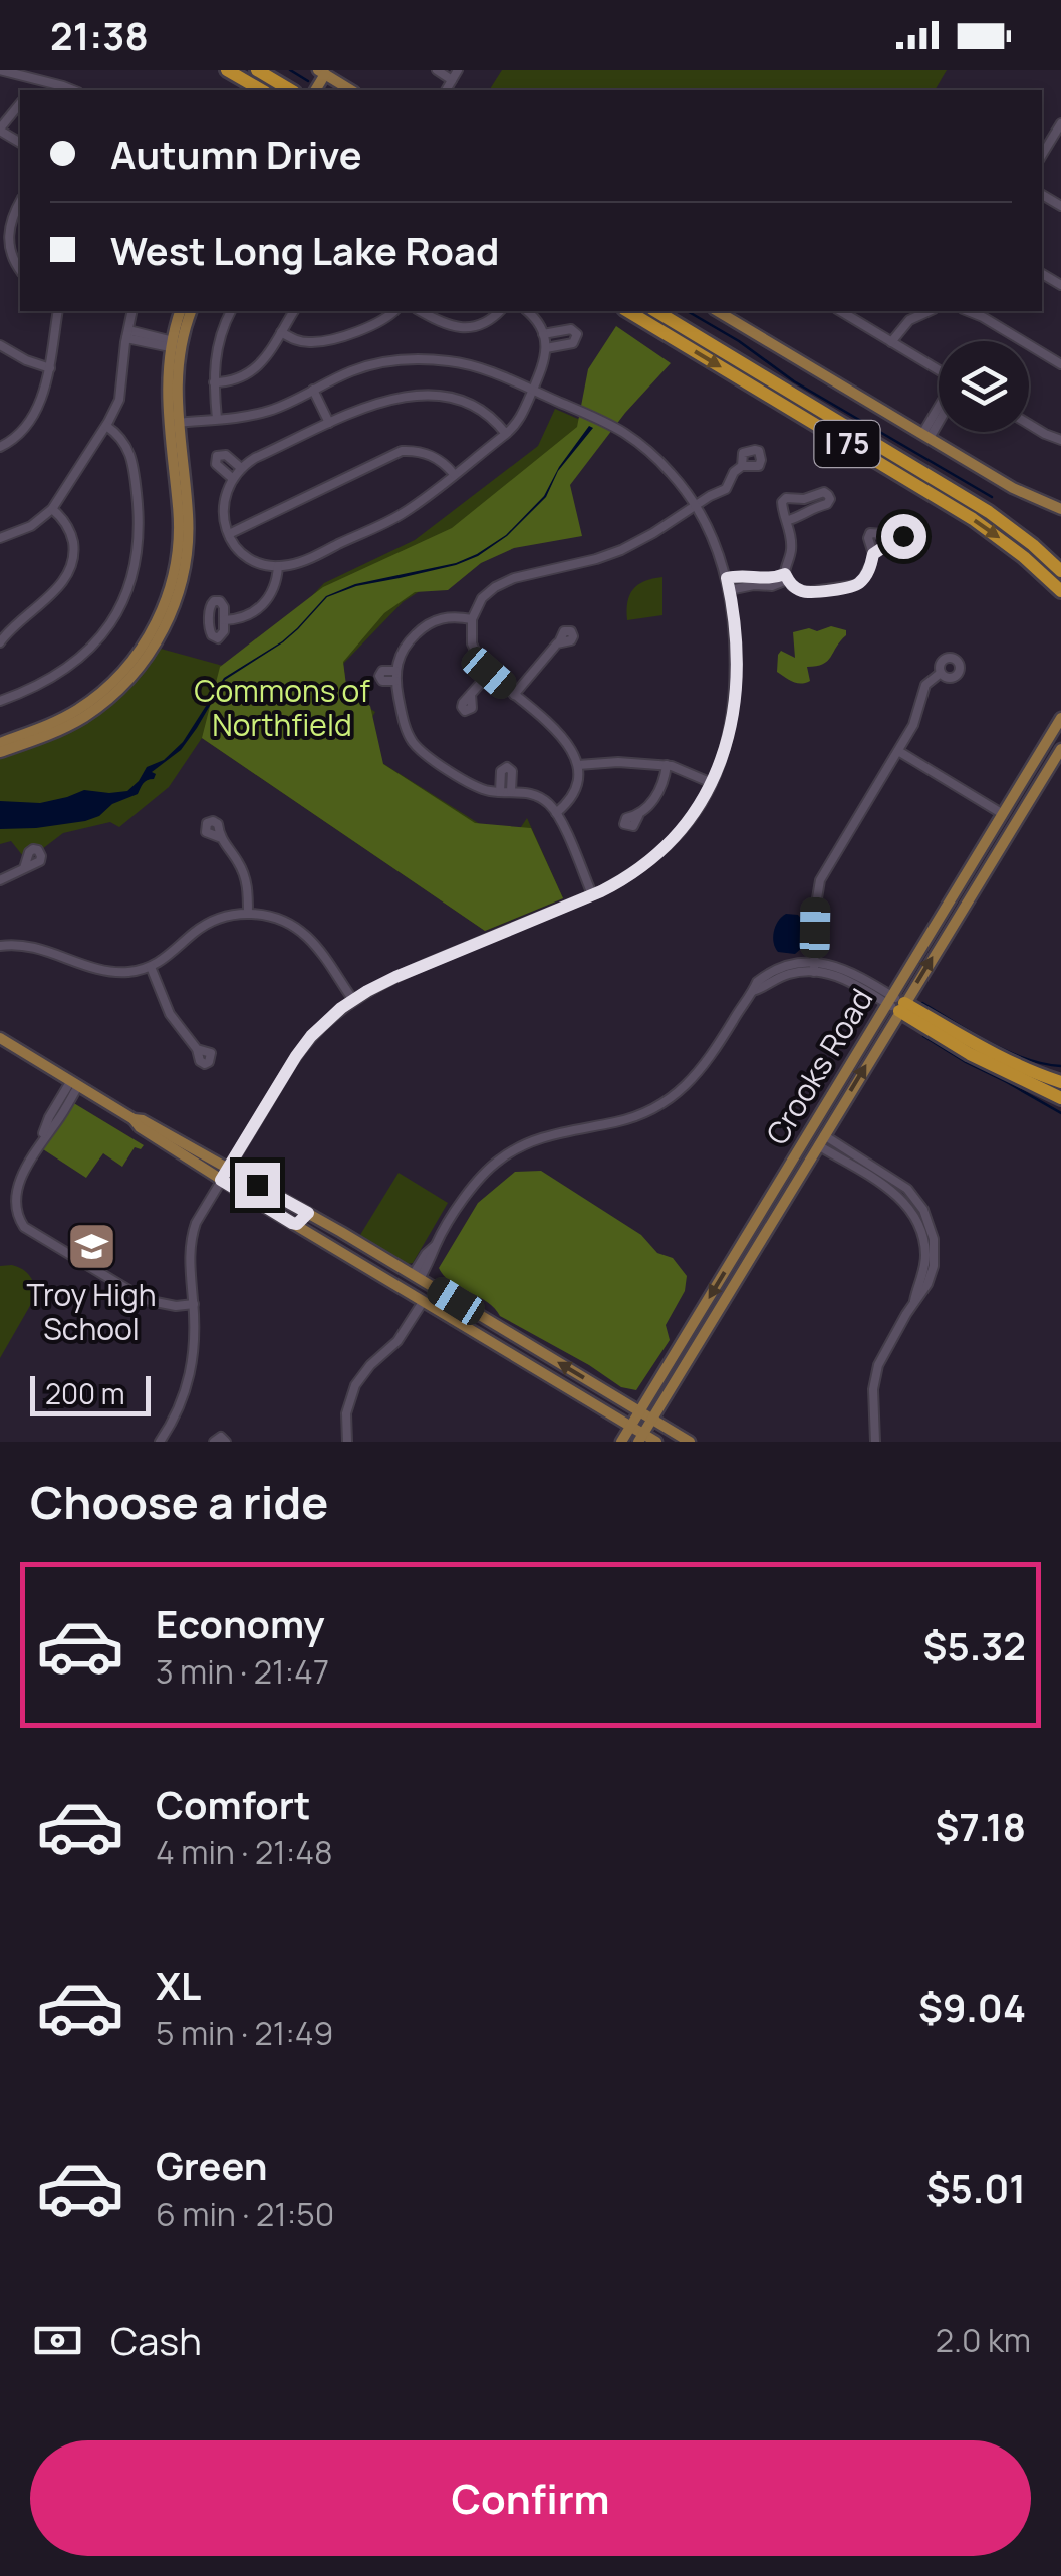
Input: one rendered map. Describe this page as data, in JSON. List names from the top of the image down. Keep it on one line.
{"streets":{"highway":["I 75"],"main road":["Crooks Road"]},"parks":["Commons of Northfield"],"places":{"school or university":["Troy High School"]},"scale_bar":"200 m","page":{"status":"21:38","banner":["Autumn Drive","West Long Lake Road"],"scale":"200 m","heading":"Choose a ride","list":[{"name":"Economy","note":"3 min · 21:47","value":"$5.32"},{"name":"Comfort","note":"4 min · 21:48","value":"$7.18"},{"name":"XL","note":"5 min · 21:49","value":"$9.04"},{"name":"Green","note":"6 min · 21:50","value":"$5.01"}],"pay":["Cash","2.0 km"],"buttons":"Confirm"}}
